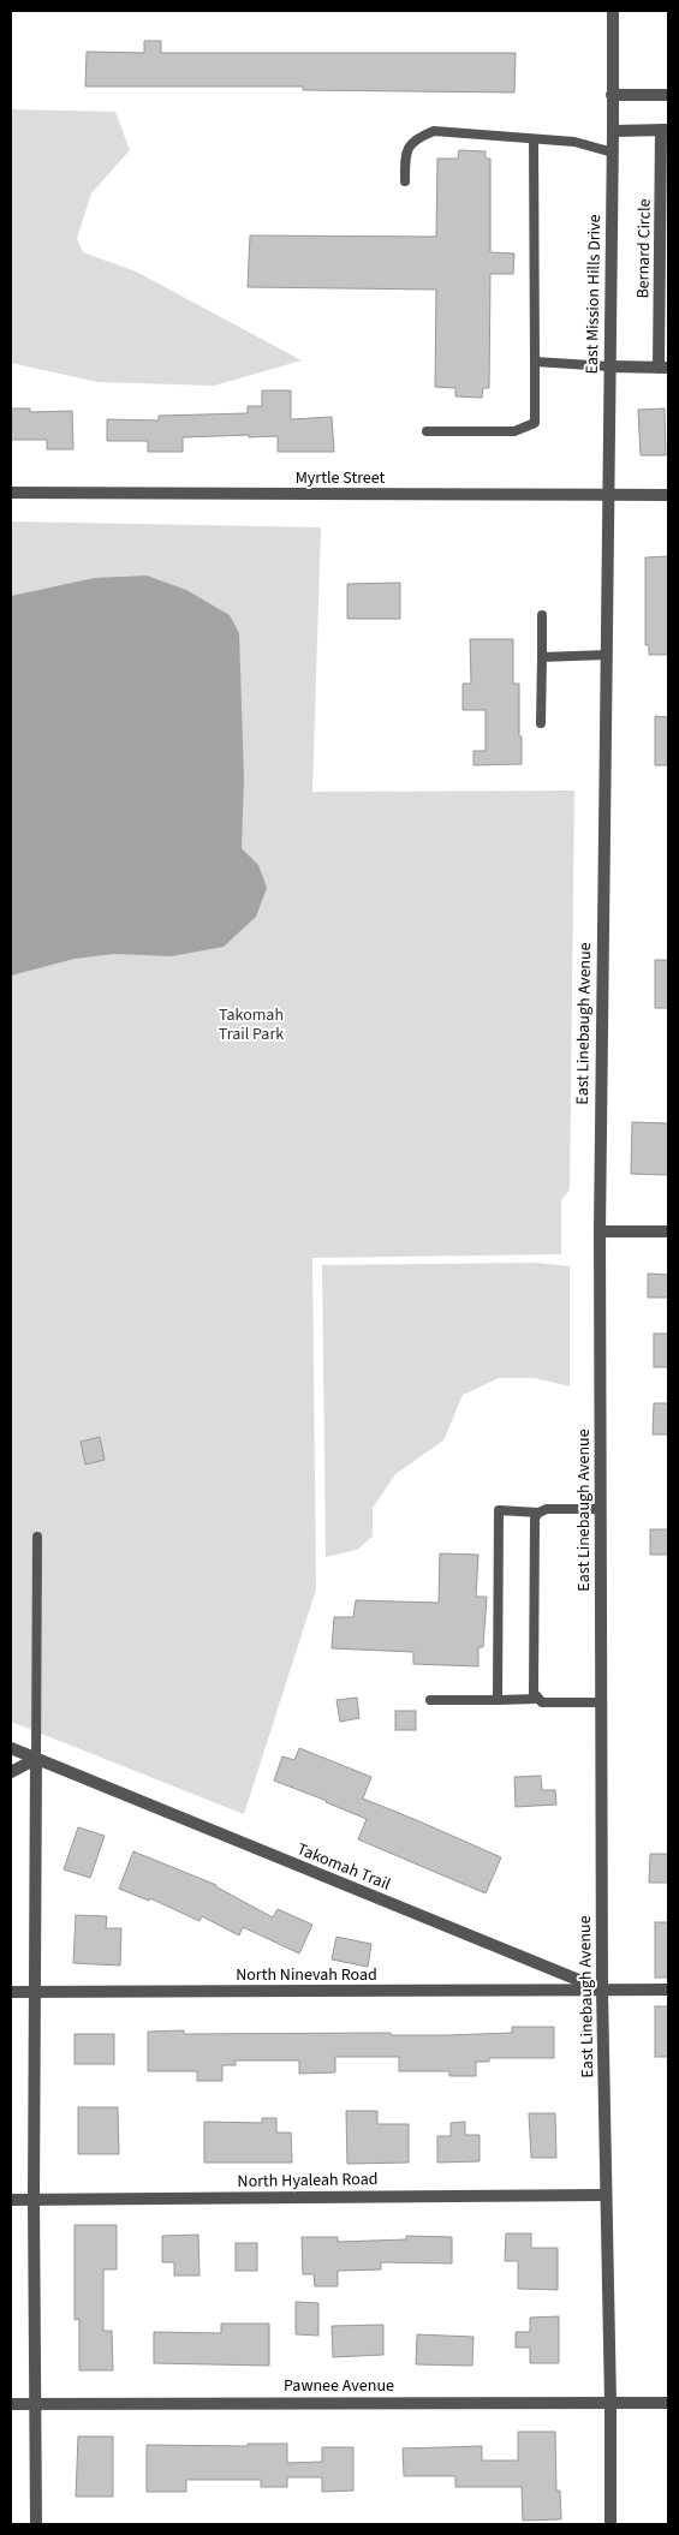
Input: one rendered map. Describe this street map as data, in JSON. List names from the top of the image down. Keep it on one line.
{"streets":{"street":["Bernard Circle","East Mission Hills Drive","Myrtle Street","East Linebaugh Avenue","Takomah Trail","North Ninevah Road","North Hyaleah Road","Pawnee Avenue"]},"crossings":[["Bernard Circle","East Mission Hills Drive"],["East Mission Hills Drive","Myrtle Street"],["East Mission Hills Drive","East Linebaugh Avenue"],["Myrtle Street","East Linebaugh Avenue"],["East Linebaugh Avenue","Takomah Trail"],["East Linebaugh Avenue","North Ninevah Road"],["East Linebaugh Avenue","North Hyaleah Road"],["East Linebaugh Avenue","Pawnee Avenue"],["Takomah Trail","North Ninevah Road"]],"parks":["Takomah Trail Park"]}
